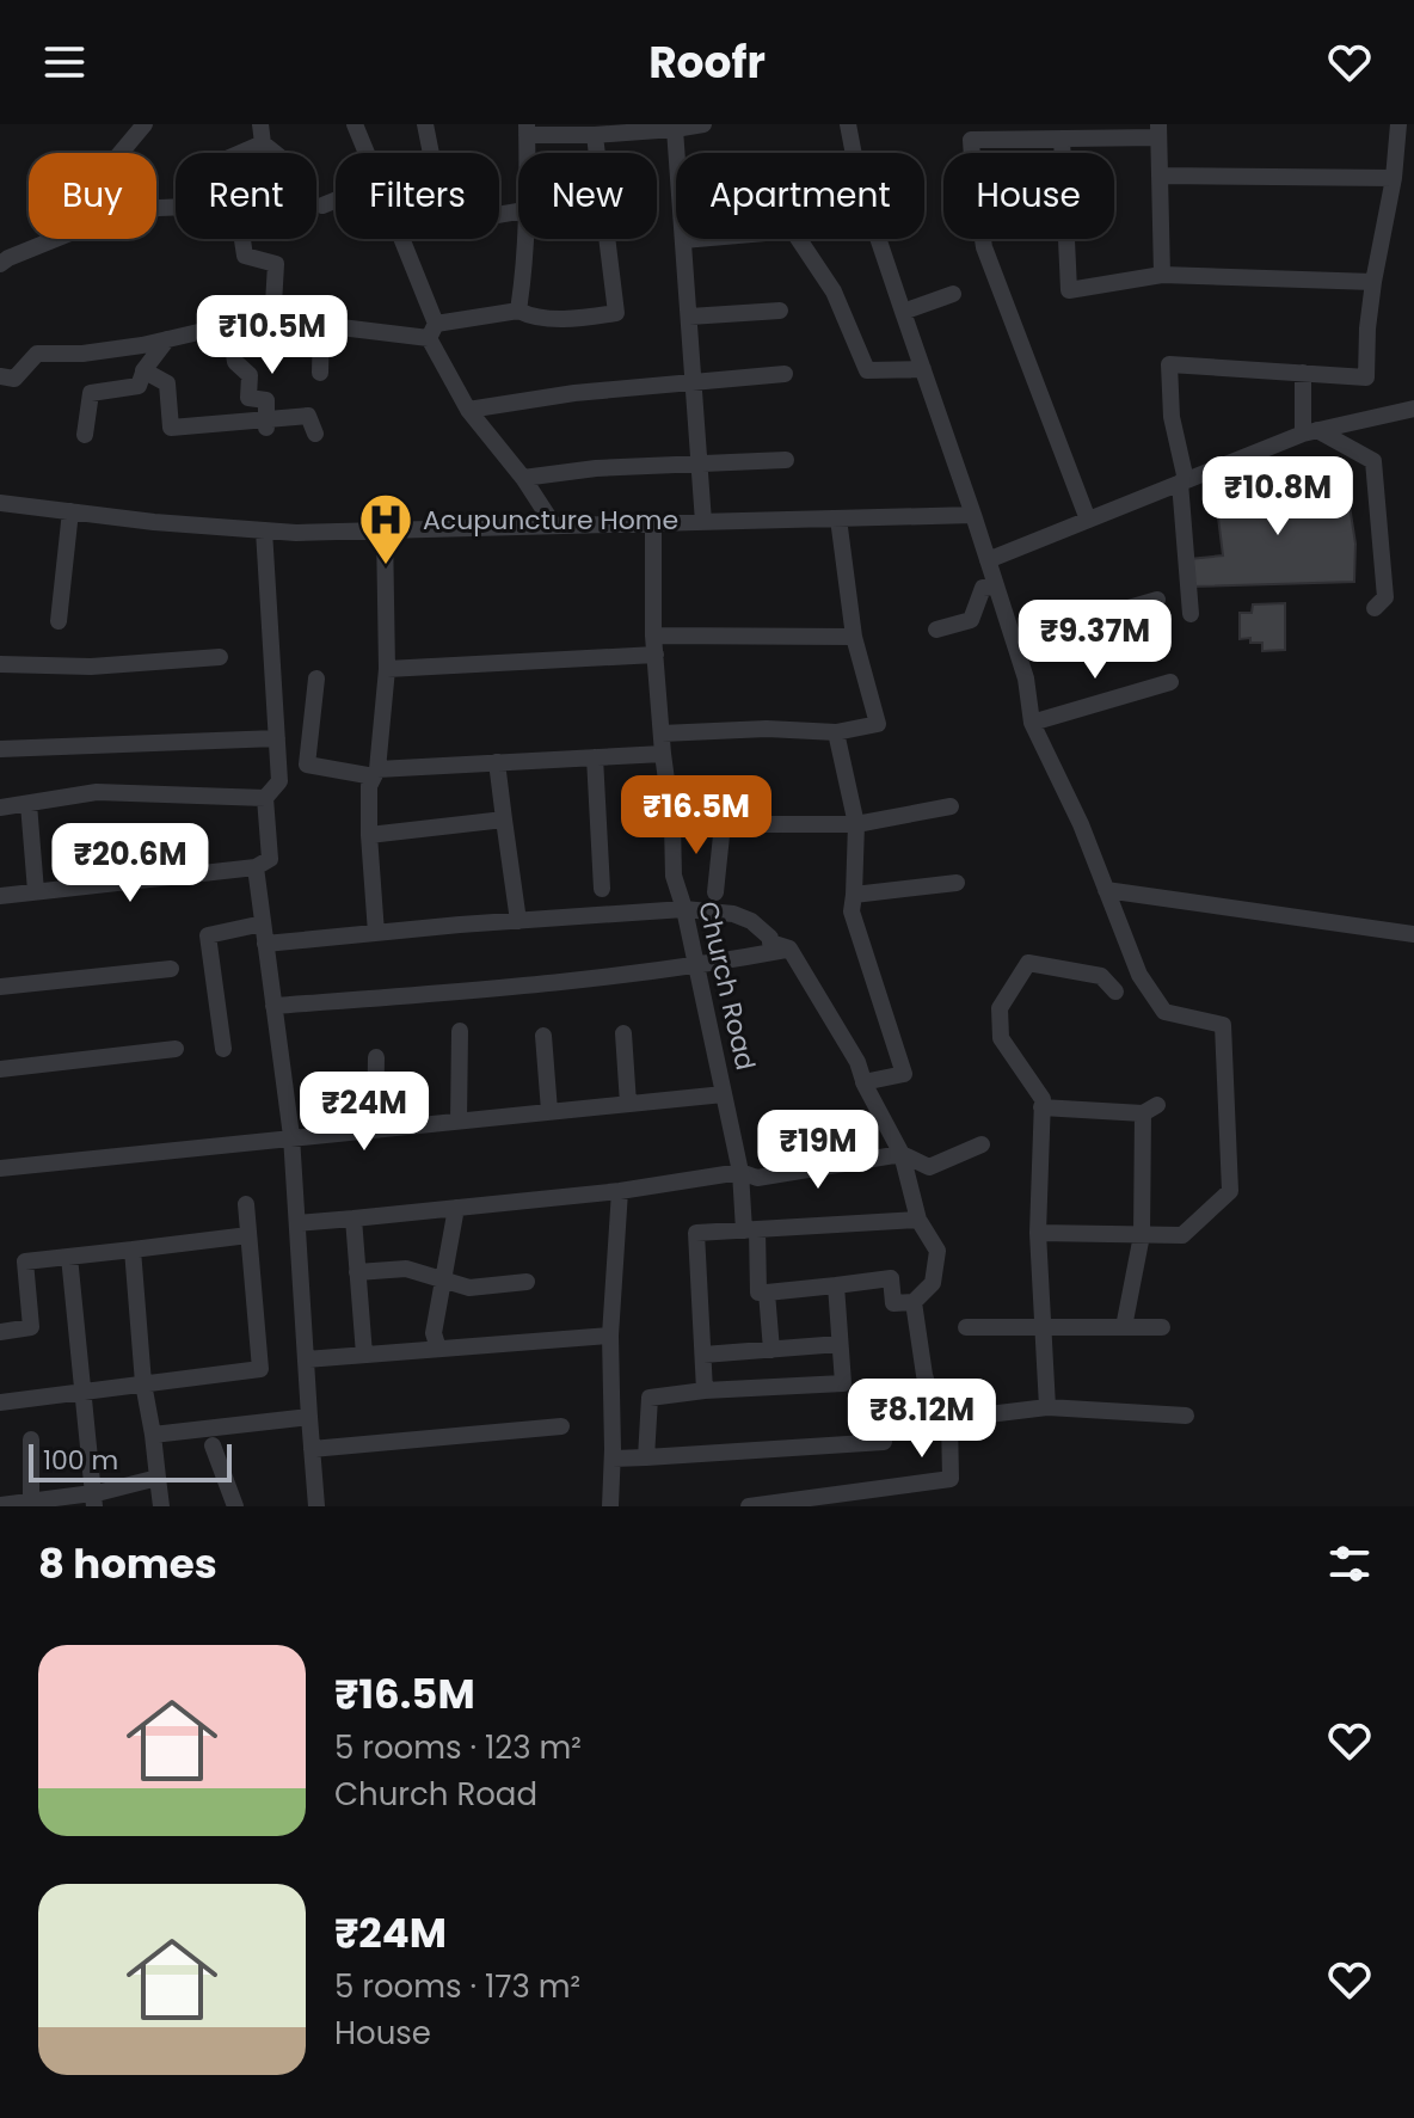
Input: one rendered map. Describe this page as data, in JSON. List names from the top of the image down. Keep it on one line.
{"streets":{"street":["Church Road"]},"places":{"hospital":["Acupuncture Home"]},"scale_bar":"100 m","page":{"header":"Roofr","chip":["Buy","Rent","Filters","New","Apartment","House"],"price":["₹10.5M","₹10.8M","₹9.37M","₹16.5M","₹20.6M","₹24M","₹19M","₹8.12M"],"scale":"100 m","heading":"8 homes","list":[{"name":"₹16.5M","note":"5 rooms · 123 m² · Church Road"},{"name":"₹24M","note":"5 rooms · 173 m² · House"}]}}
